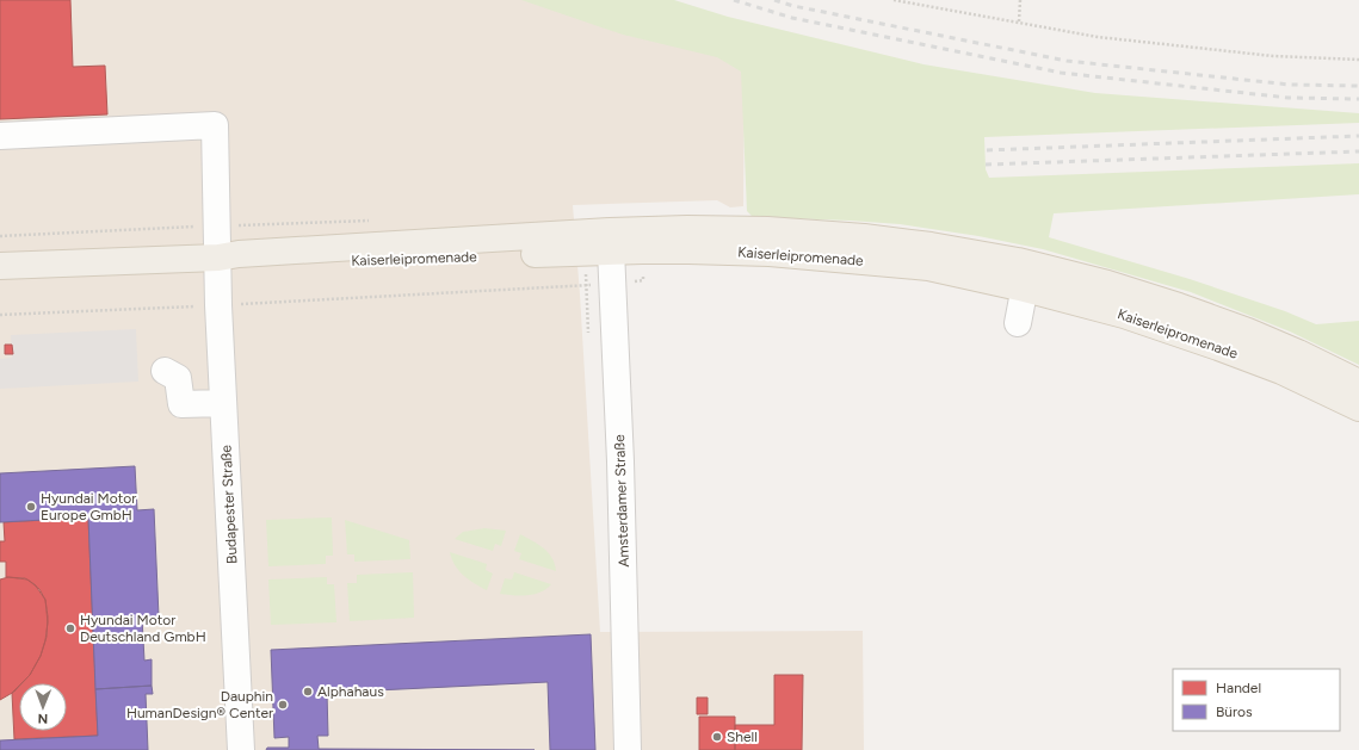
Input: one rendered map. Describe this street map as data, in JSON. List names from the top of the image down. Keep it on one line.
{"streets":{"main road":["Kaiserleipromenade"],"street":["Amsterdamer Straße","Budapester Straße"]},"crossings":[["Kaiserleipromenade","Amsterdamer Straße"],["Kaiserleipromenade","Budapester Straße"]],"places":["Hyundai Motor Europe GmbH","Hyundai Motor Deutschland GmbH","Alphahaus","Dauphin HumanDesign® Center","Shell"],"legend":["Handel","Büros"],"north":"bottom"}
